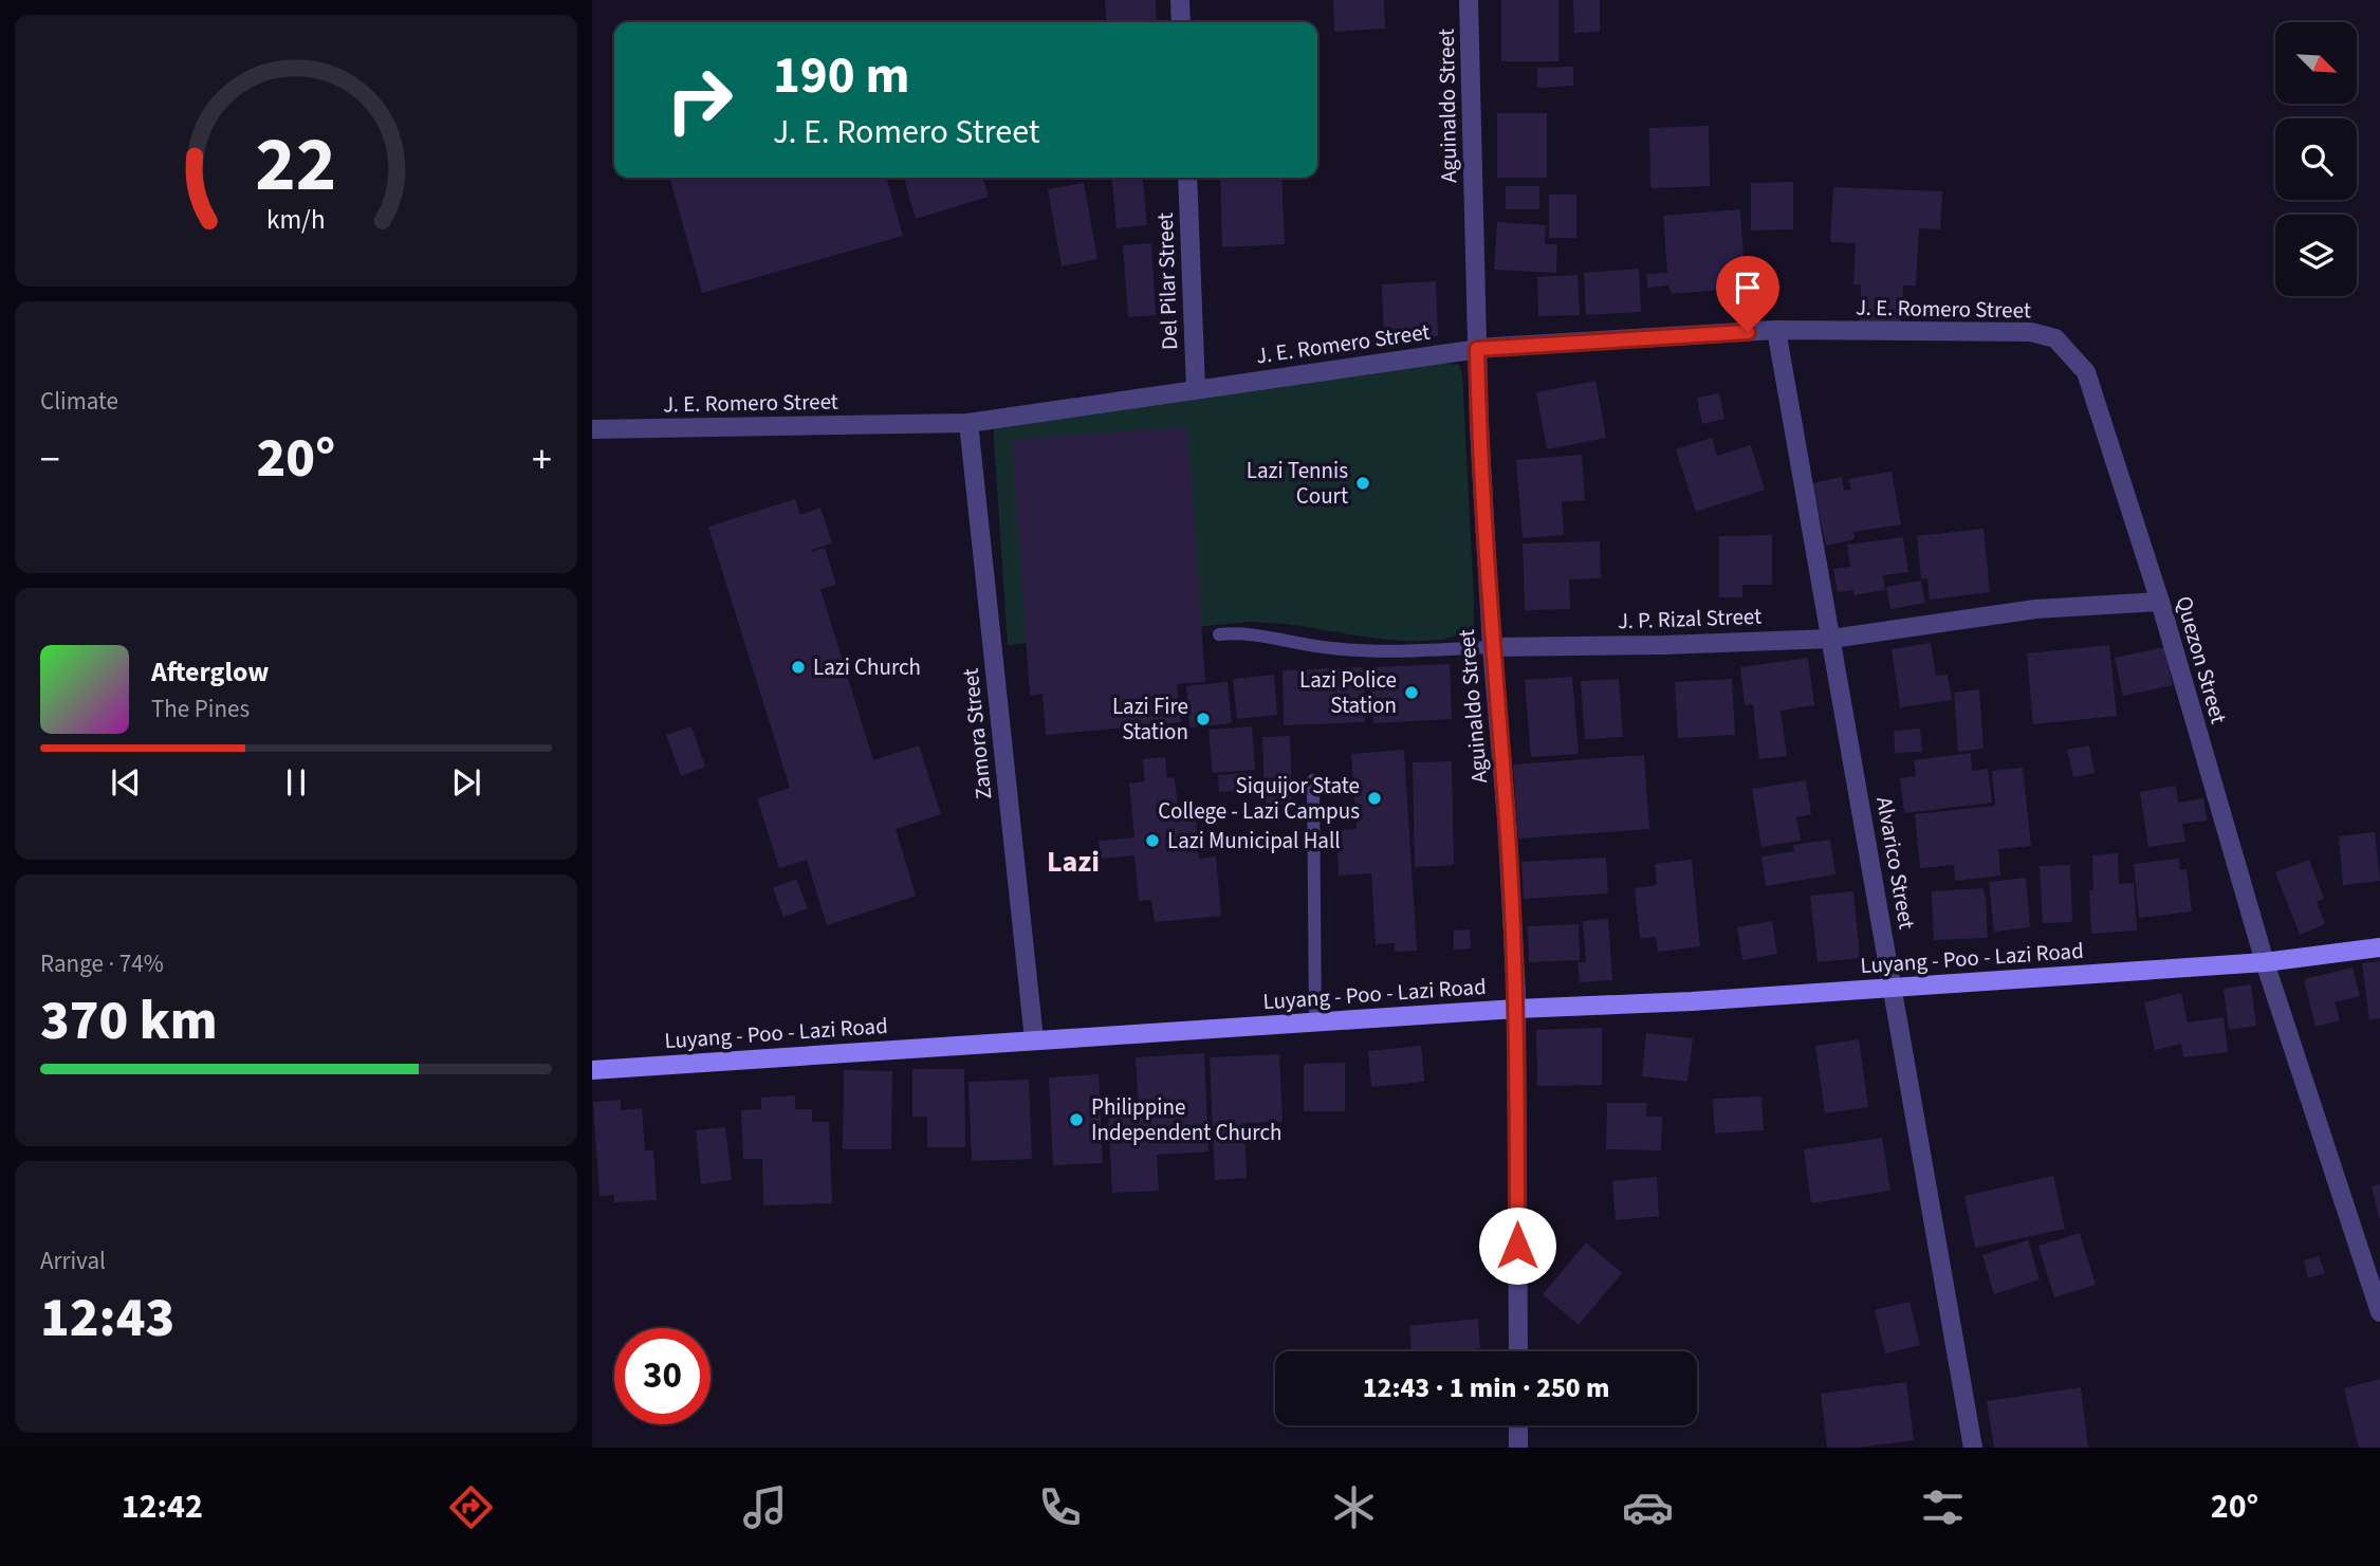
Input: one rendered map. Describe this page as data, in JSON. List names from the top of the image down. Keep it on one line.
{"streets":{"main road":["Luyang - Poo - Lazi Road"],"street":["Aguinaldo Street","Del Pilar Street","J. E. Romero Street","J. P. Rizal Street","Quezon Street","Zamora Street","Alvarico Street"]},"crossings":[["Aguinaldo Street","J. E. Romero Street"],["Aguinaldo Street","J. P. Rizal Street"],["Aguinaldo Street","Luyang - Poo - Lazi Road"],["Del Pilar Street","J. E. Romero Street"],["J. E. Romero Street","Quezon Street"],["J. E. Romero Street","Zamora Street"],["J. E. Romero Street","Alvarico Street"],["J. P. Rizal Street","Quezon Street"],["J. P. Rizal Street","Alvarico Street"],["Quezon Street","Luyang - Poo - Lazi Road"],["Zamora Street","Luyang - Poo - Lazi Road"],["Alvarico Street","Luyang - Poo - Lazi Road"]],"districts":["Lazi"],"places":["Lazi Tennis Court","Lazi Church","Lazi Police Station","Lazi Fire Station","Siquijor State College - Lazi Campus","Lazi Municipal Hall","Philippine Independent Church"],"north":"bottom right","page":{"turn":["190 m","J. E. Romero Street"],"tile":["Climate",["Range · 74%","370 km"],["Arrival","12:43"]],"heat":["−","20°","+"],"song":["Afterglow","The Pines"],"limit":"30","trip":"12:43 · 1 min · 250 m","tabs":["12:42","20°"],"gauge":["22","km/h"]}}
